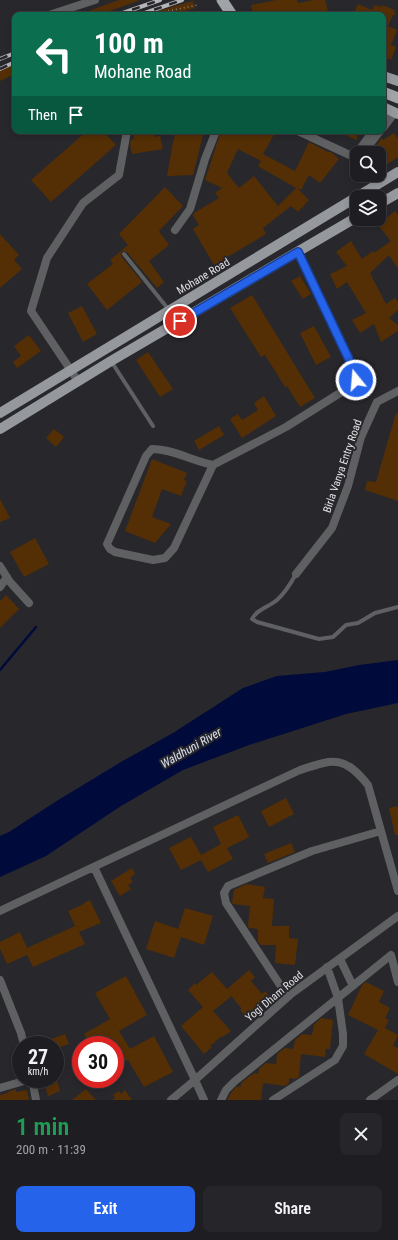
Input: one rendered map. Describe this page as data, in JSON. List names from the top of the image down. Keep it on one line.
{"streets":{"main road":["Mohane Road"],"street":["Birla Vanya Entry Road","Yogi Dham Road"]},"water":["Waldhuni River"],"page":{"turn":["100 m","Mohane Road"],"then":"Then","speed":"27 km/h","limit":"30","heading":["1 min","200 m · 11:39"],"buttons":["Exit","Share"]}}
